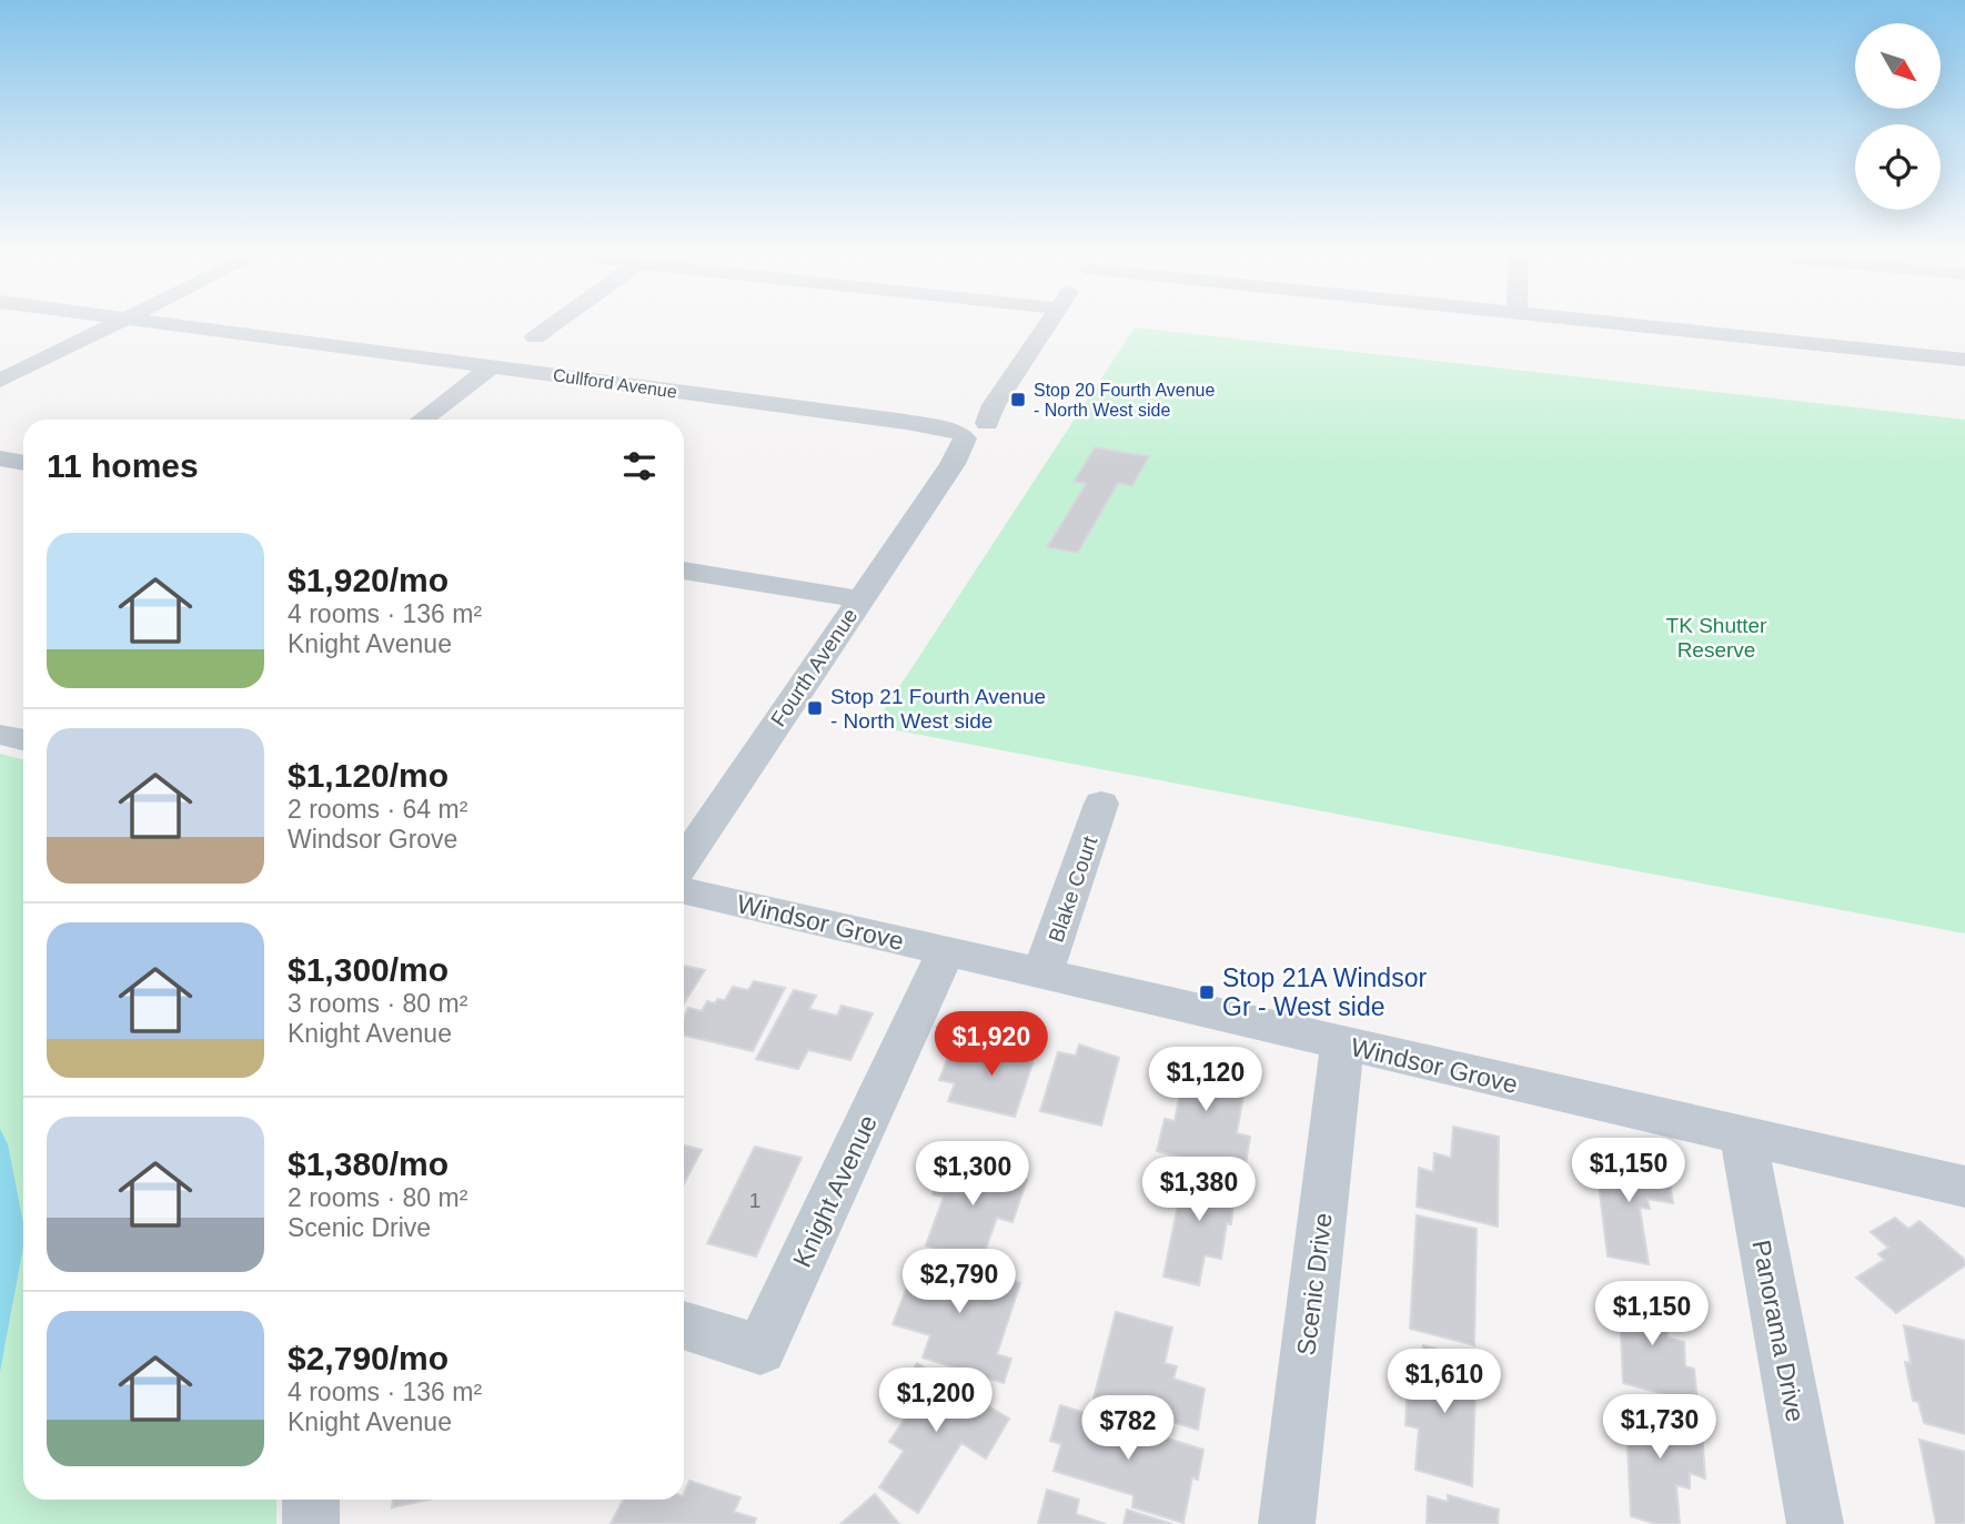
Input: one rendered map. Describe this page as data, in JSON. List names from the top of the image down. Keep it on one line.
{"streets":{"street":["Cullford Avenue","Fourth Avenue","Blake Court","Windsor Grove","Knight Avenue","Scenic Drive","Panorama Drive"]},"crossings":[["Cullford Avenue","Fourth Avenue"],["Blake Court","Windsor Grove"],["Windsor Grove","Knight Avenue"],["Windsor Grove","Scenic Drive"],["Windsor Grove","Panorama Drive"]],"parks":["TK Shutter Reserve"],"places":{"transit":["Stop 20 Fourth Avenue - North West side","Stop 21 Fourth Avenue - North West side","Stop 21A Windsor Gr - West side"]},"house_numbers":["1"],"north":"bottom right","page":{"heading":"11 homes","list":[{"name":"$1,920/mo","note":"4 rooms · 136 m² · Knight Avenue"},{"name":"$1,120/mo","note":"2 rooms · 64 m² · Windsor Grove"},{"name":"$1,300/mo","note":"3 rooms · 80 m² · Knight Avenue"},{"name":"$1,380/mo","note":"2 rooms · 80 m² · Scenic Drive"},{"name":"$2,790/mo","note":"4 rooms · 136 m² · Knight Avenue"}],"price":["$1,920","$1,120","$1,150","$1,300","$1,380","$2,790","$1,150","$1,610","$1,200","$1,730","$782"]}}
